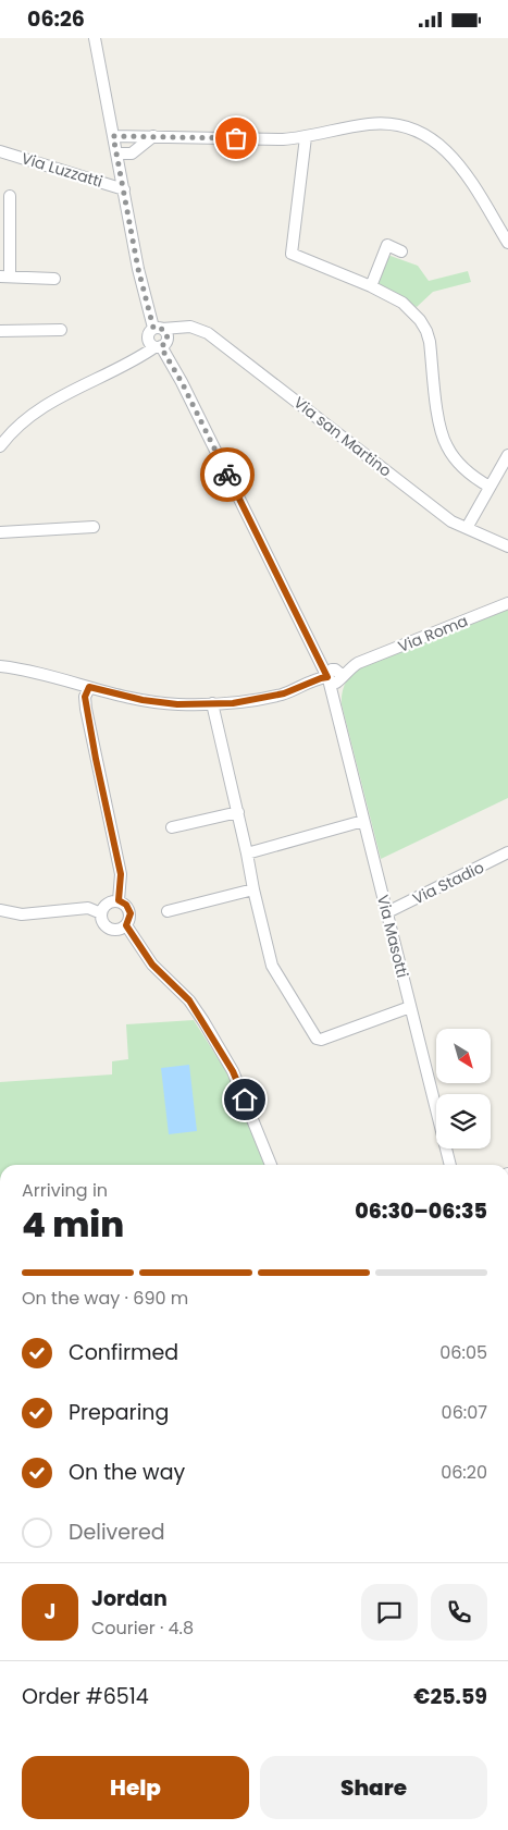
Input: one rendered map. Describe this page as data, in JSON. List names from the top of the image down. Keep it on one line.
{"streets":{"street":["Via Luzzatti","Via san Martino","Via Roma","Via Stadio","Via Masotti"]},"crossings":[["Via san Martino","Via Masotti"],["Via Roma","Via Masotti"],["Via Stadio","Via Masotti"]],"north":"bottom right","page":{"status":"06:26","heading":["4 min","Arriving in","06:30–06:35"],"panel":["Jordan","Courier · 4.8","Order #6514","€25.59"],"bar":"On the way · 690 m","list":[["Confirmed","06:05"],["Preparing","06:07"],["On the way","06:20"],"Delivered"],"round":"J","buttons":["Help","Share"]}}
